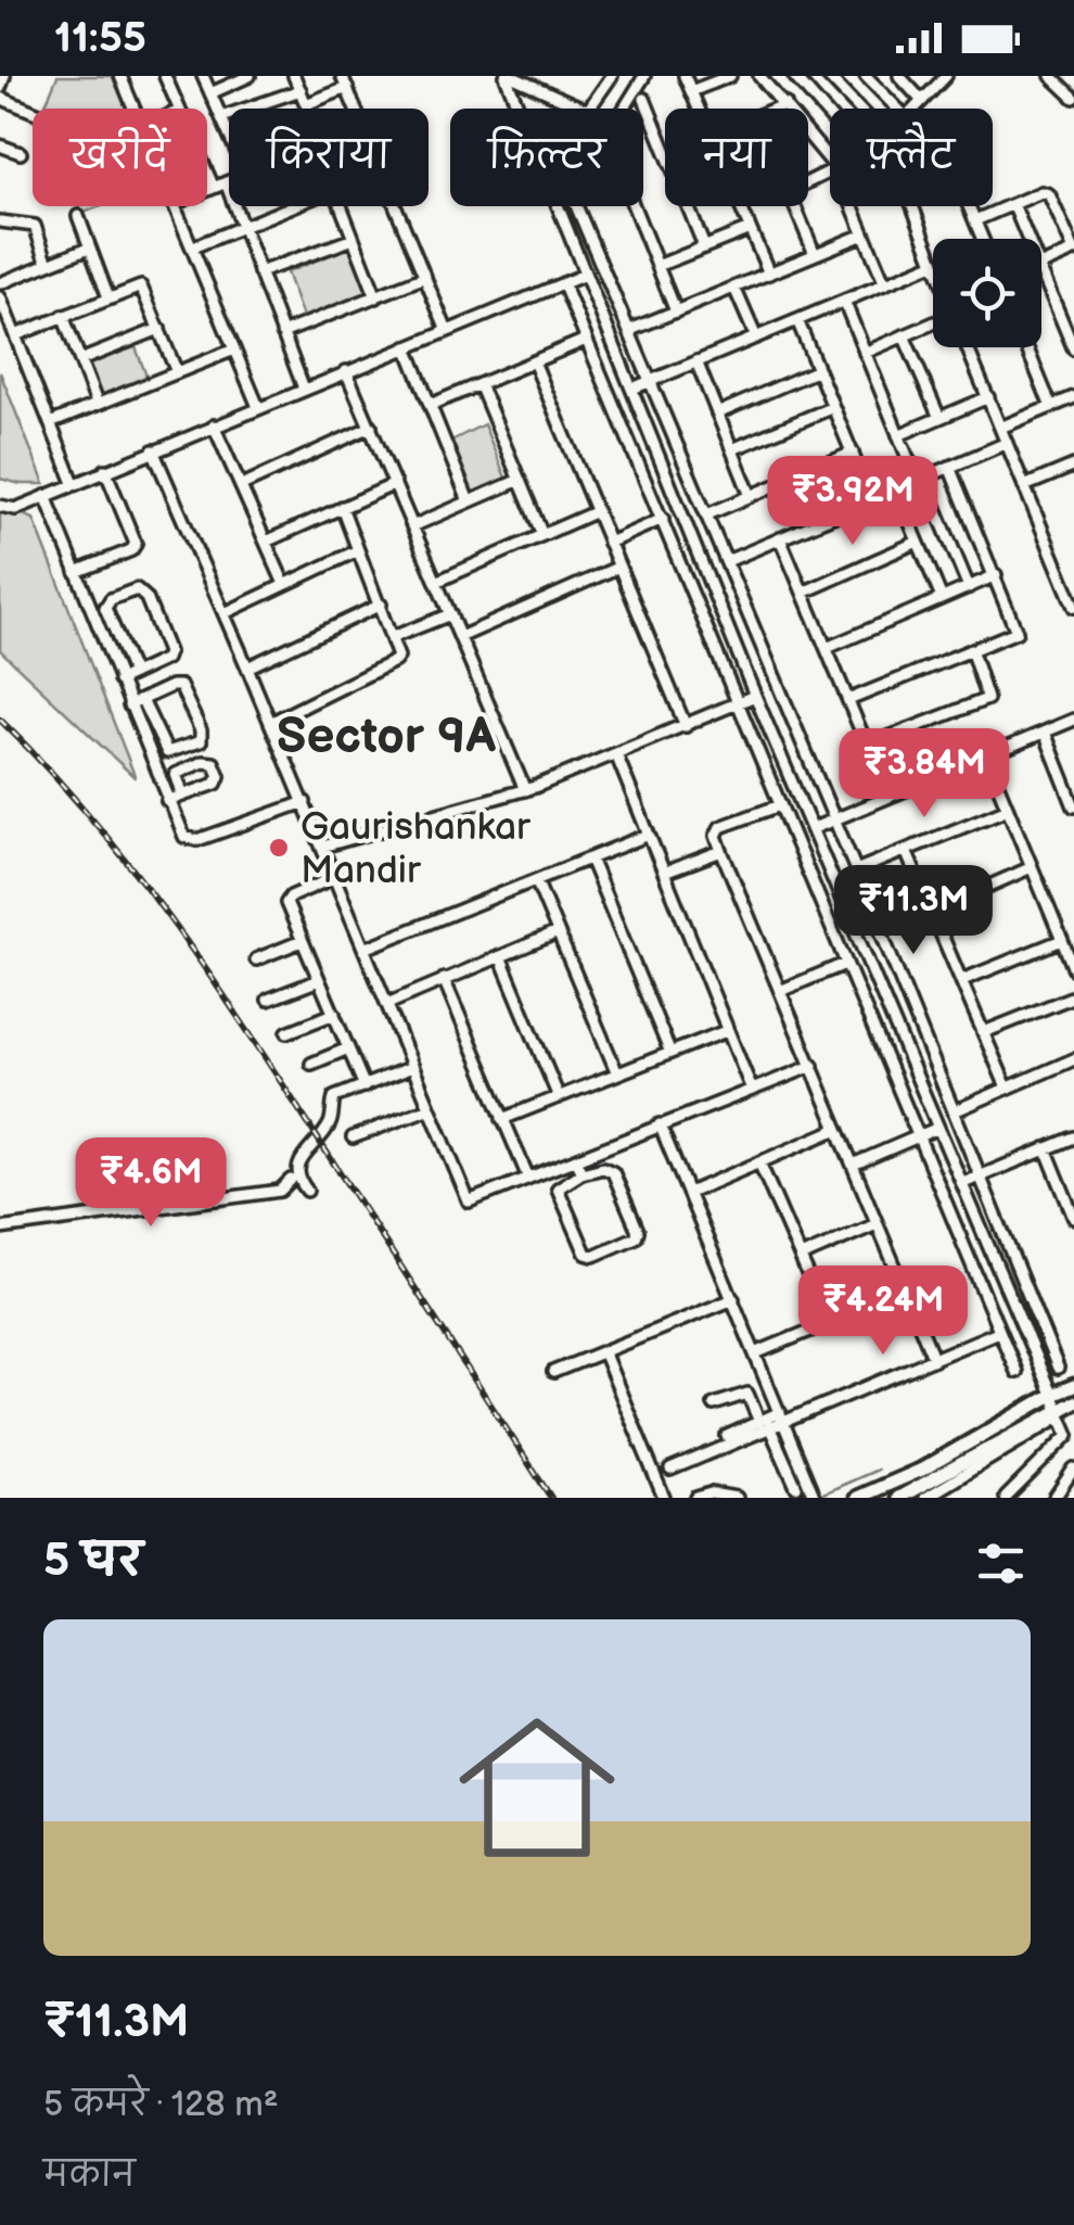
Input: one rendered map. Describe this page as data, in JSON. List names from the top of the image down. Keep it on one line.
{"districts":["Sector 9A"],"places":["Gaurishankar Mandir"],"page":{"status":"11:55","chip":["खरीदें","किराया","फ़िल्टर","नया","फ़्लैट"],"price":["₹3.92M","₹3.84M","₹11.3M","₹4.6M","₹4.24M"],"heading":"5 घर","list":[{"name":"₹11.3M","note":"5 कमरे · 128 m² · मकान"}]}}
